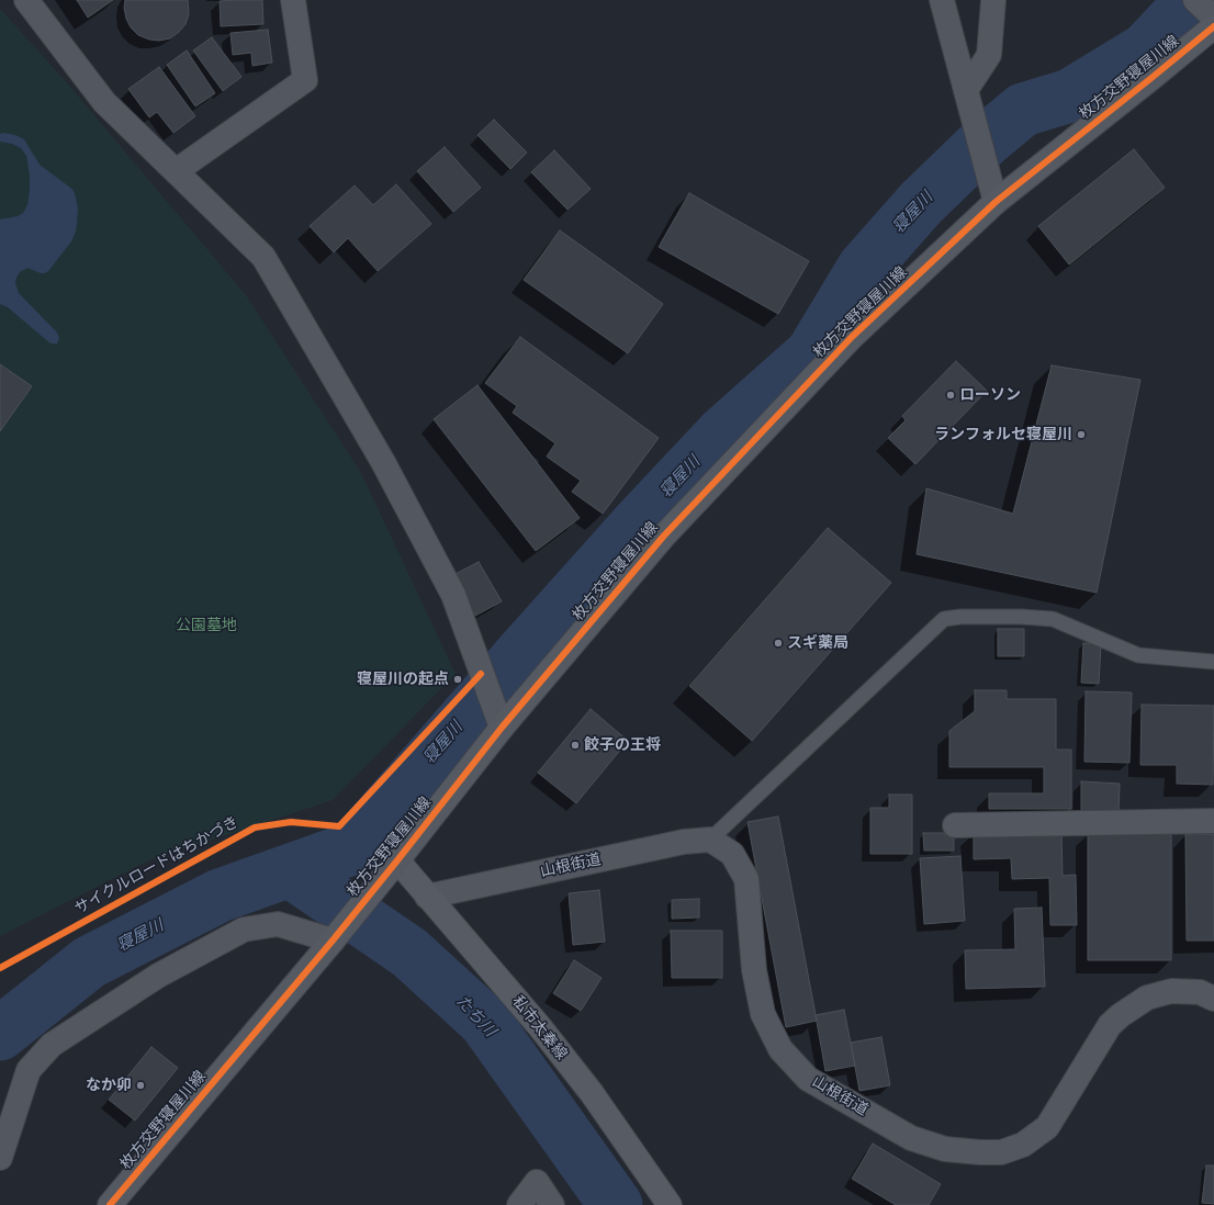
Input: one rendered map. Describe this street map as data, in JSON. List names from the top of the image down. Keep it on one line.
{"streets":{"main road":["枚方交野寝屋川線","私市太秦線"],"street":["山根街道"],"cycle path":["サイクルロードはちかづき"]},"crossings":[["枚方交野寝屋川線","私市太秦線"],["山根街道","私市太秦線"]],"water":["寝屋川","たち川"],"parks":["公園墓地"],"places":["ローソン","ランフォルセ寝屋川","スギ薬局","寝屋川の起点","餃子の王将","なか卯"]}
